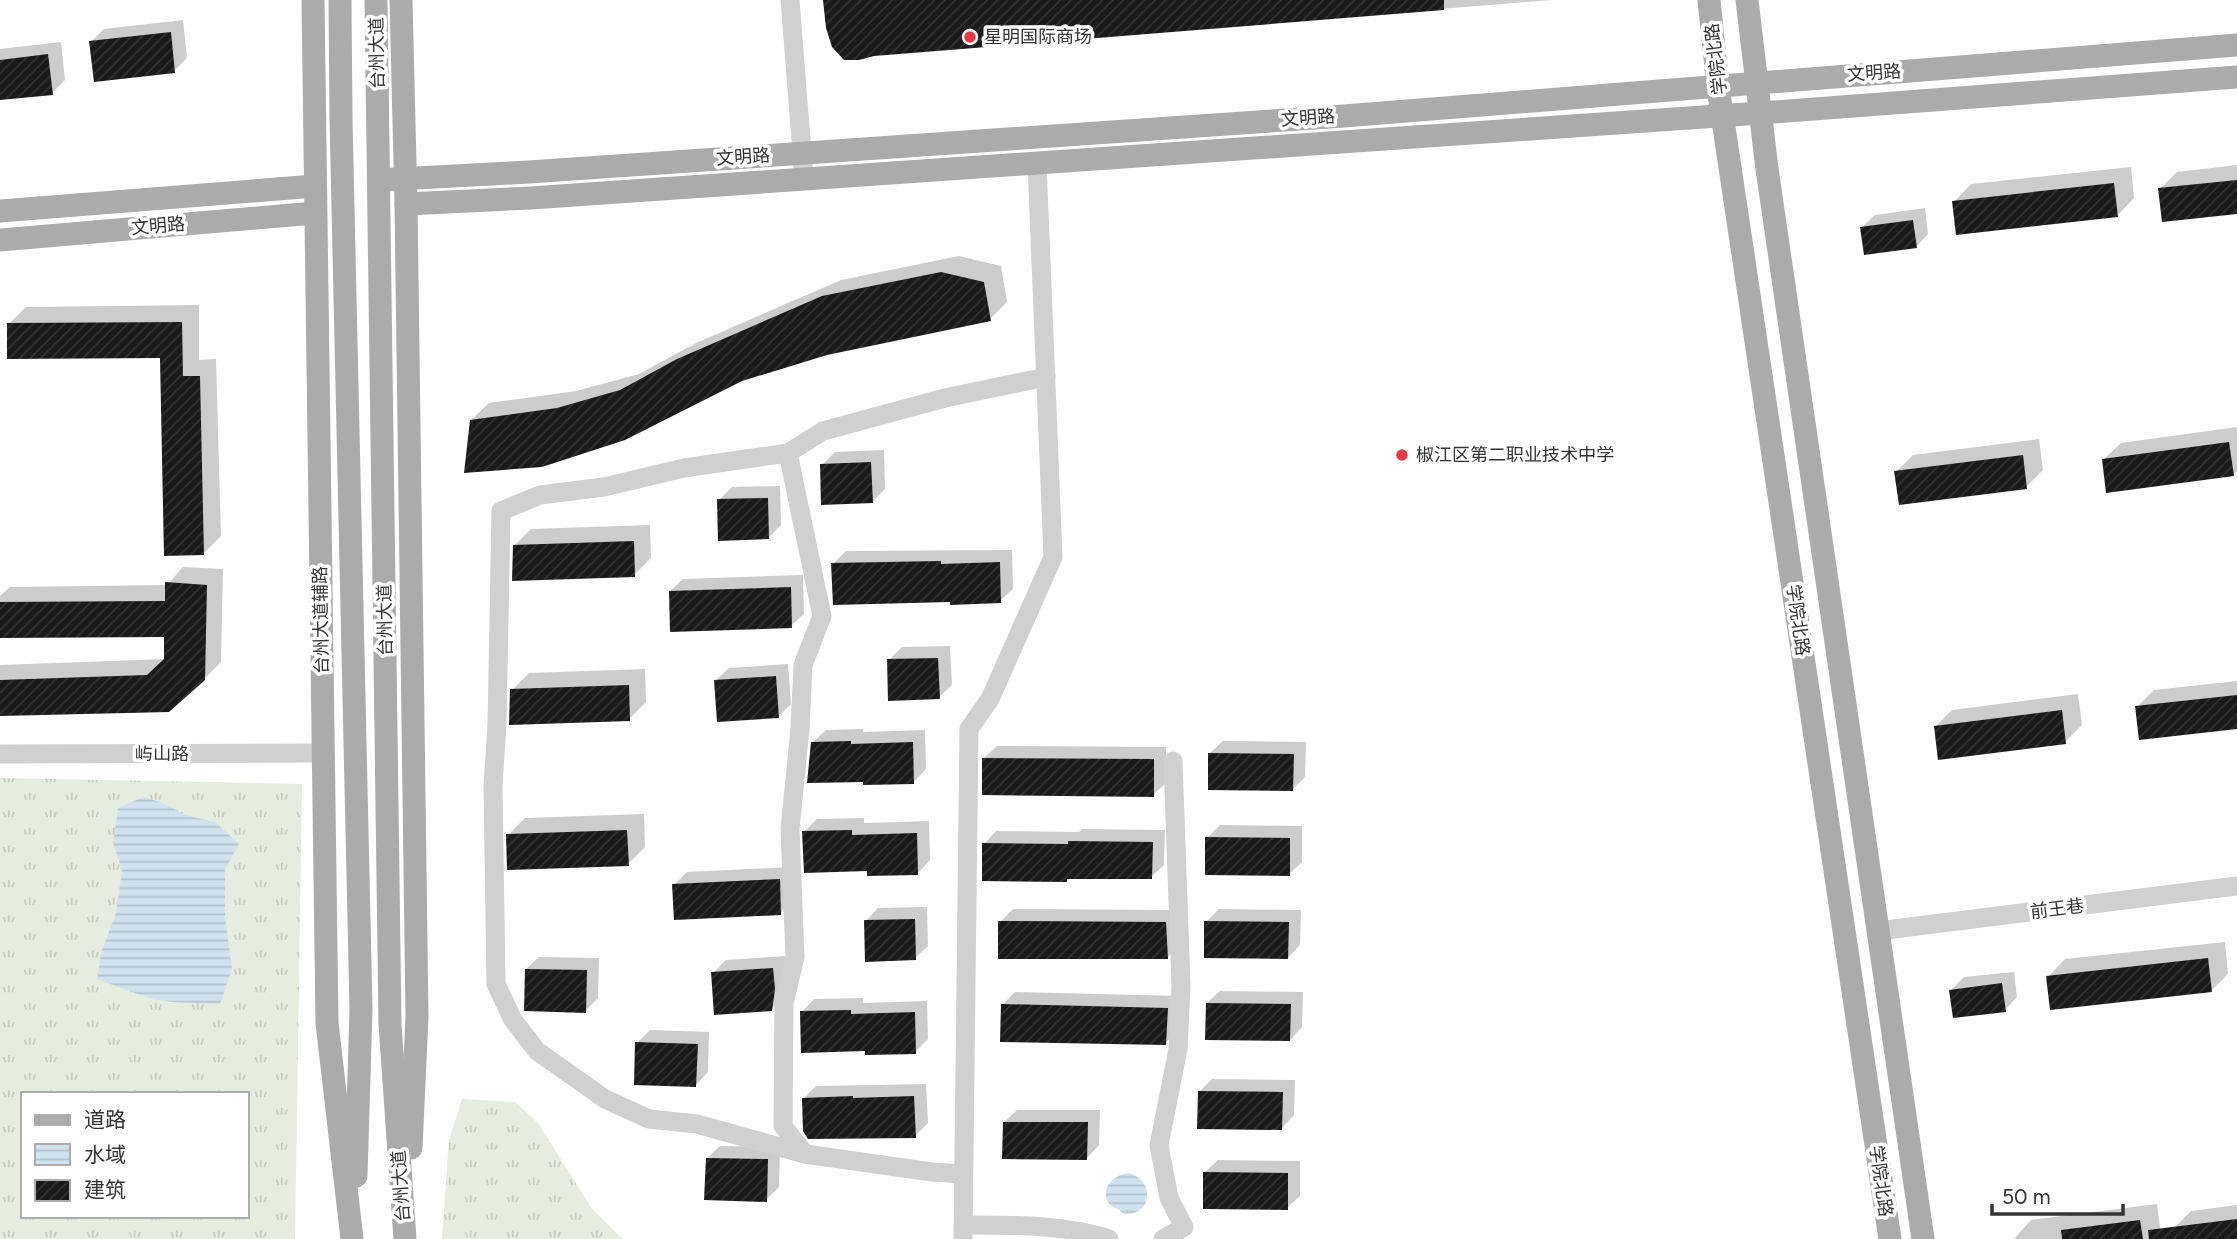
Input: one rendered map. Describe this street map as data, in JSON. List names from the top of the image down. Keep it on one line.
{"streets":{"main road":["台州大道","学院北路","文明路","台州大道辅路"],"street":["屿山路","前王巷"]},"crossings":[["台州大道","文明路"],["台州大道","台州大道辅路"],["学院北路","文明路"],["学院北路","前王巷"],["文明路","台州大道辅路"],["台州大道辅路","屿山路"]],"places":["星明国际商场","椒江区第二职业技术中学"],"legend":["道路","水域","建筑"],"scale_bar":"50 m"}
